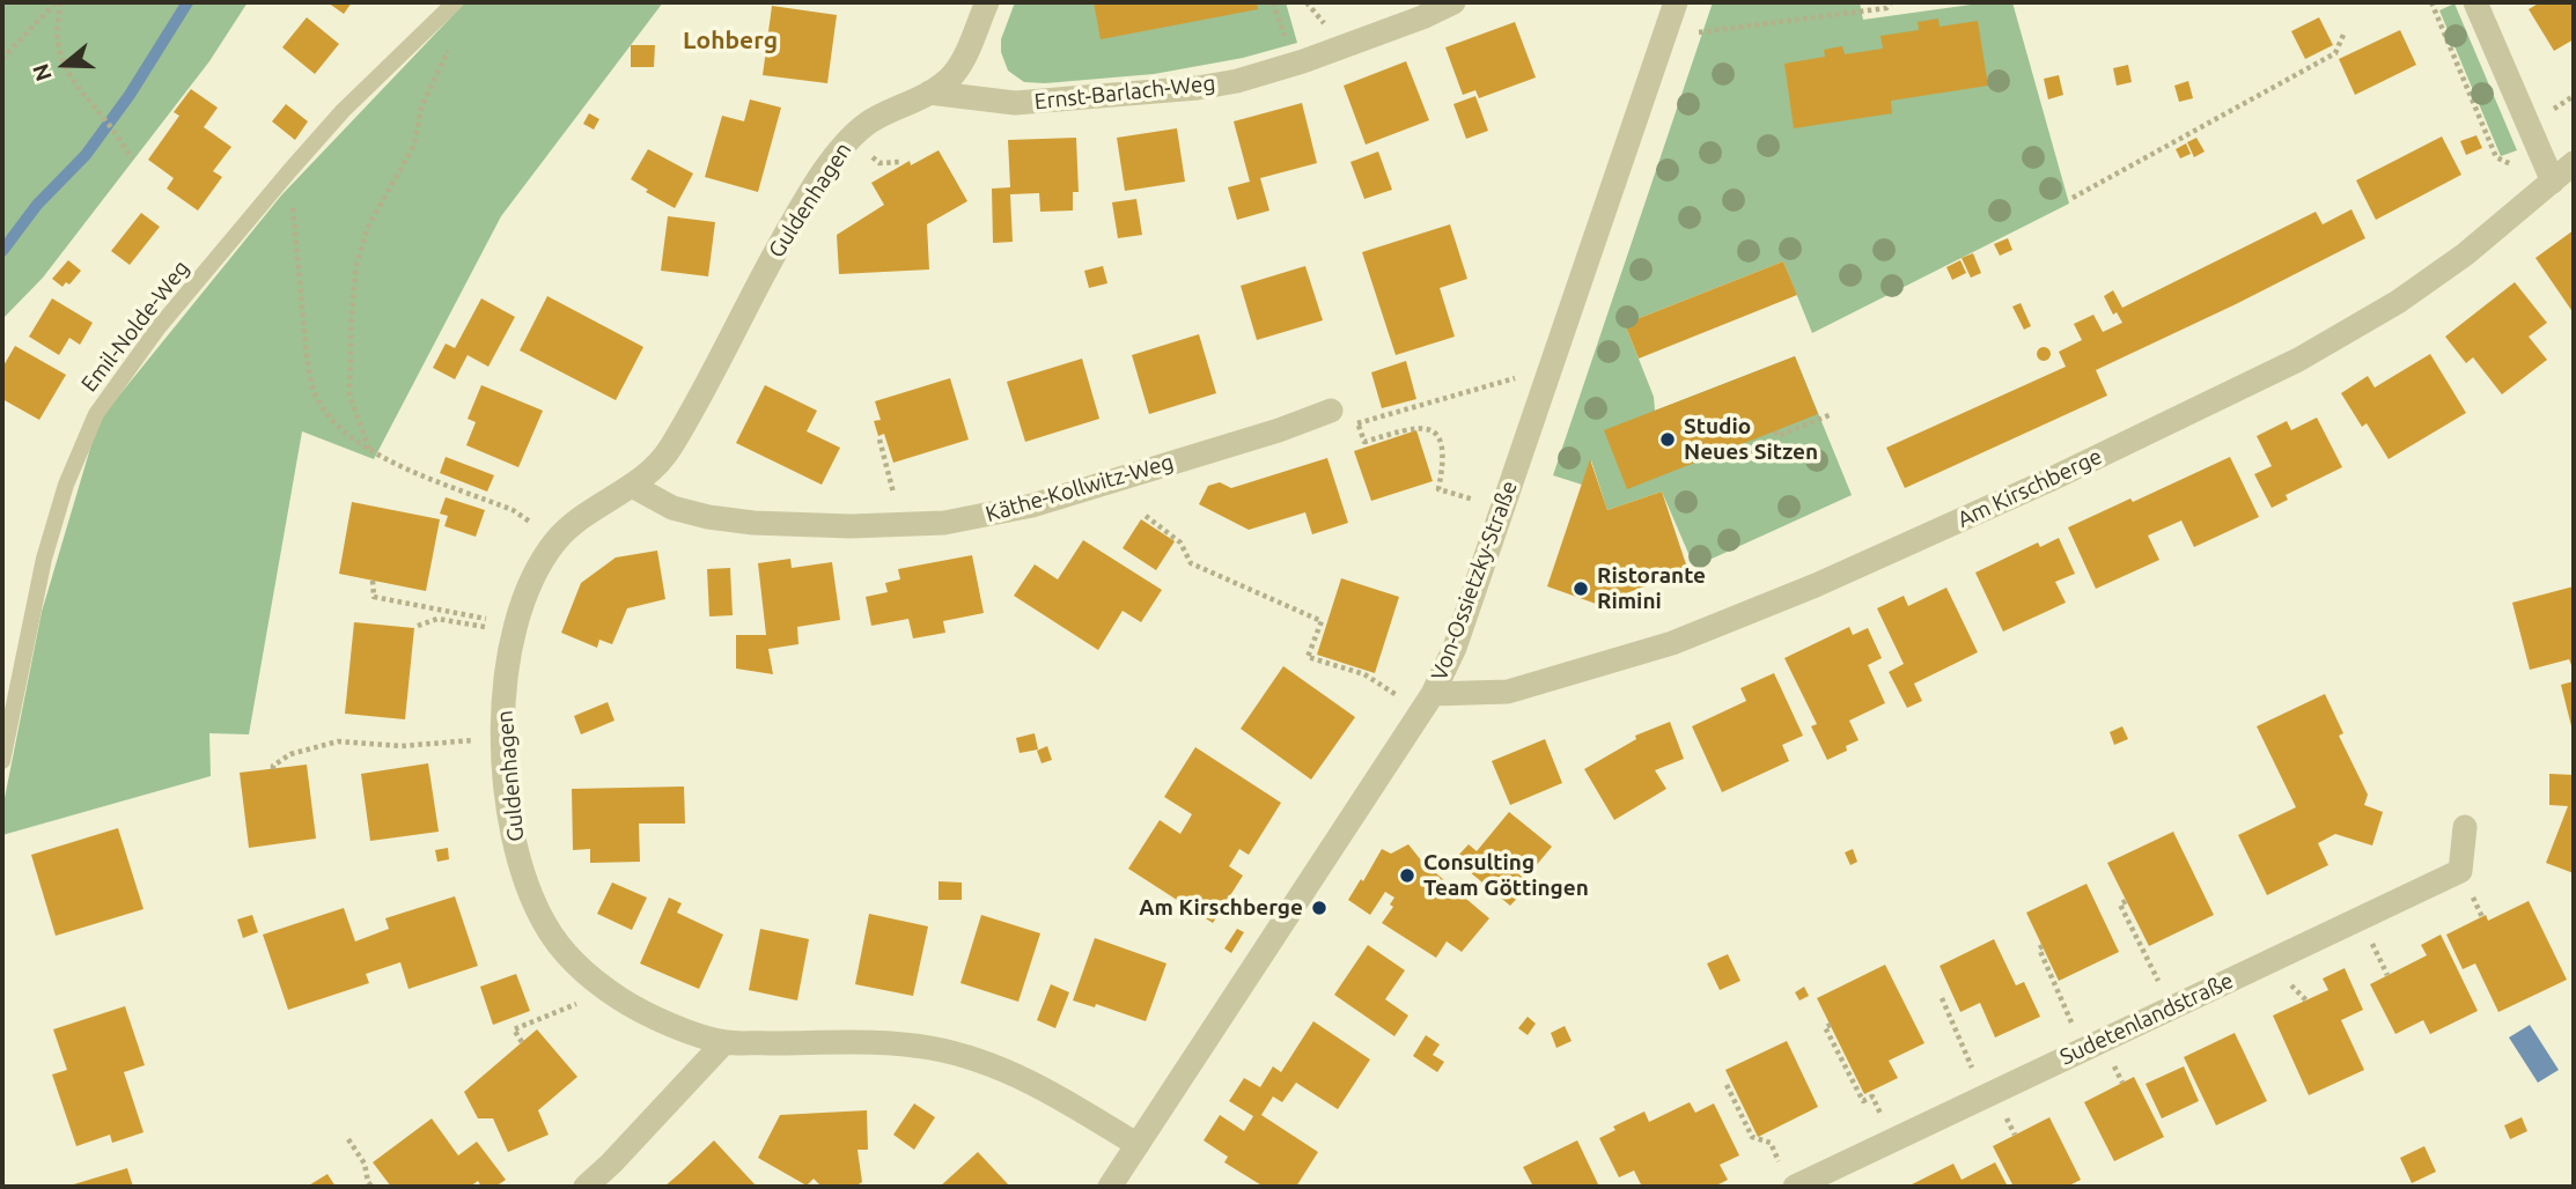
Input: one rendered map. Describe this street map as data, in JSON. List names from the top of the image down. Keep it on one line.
{"streets":{"street":["Ernst-Barlach-Weg","Guldenhagen","Käthe-Kollwitz-Weg","Am Kirschberge","Von-Ossietzky-Straße","Sudetenlandstraße"],"lane":["Emil-Nolde-Weg"]},"crossings":[["Ernst-Barlach-Weg","Guldenhagen"],["Guldenhagen","Käthe-Kollwitz-Weg"],["Guldenhagen","Von-Ossietzky-Straße"],["Am Kirschberge","Von-Ossietzky-Straße"]],"districts":["Lohberg"],"places":["Studio Neues Sitzen","Ristorante Rimini","Consulting Team Göttingen","Am Kirschberge"],"north":"left"}
